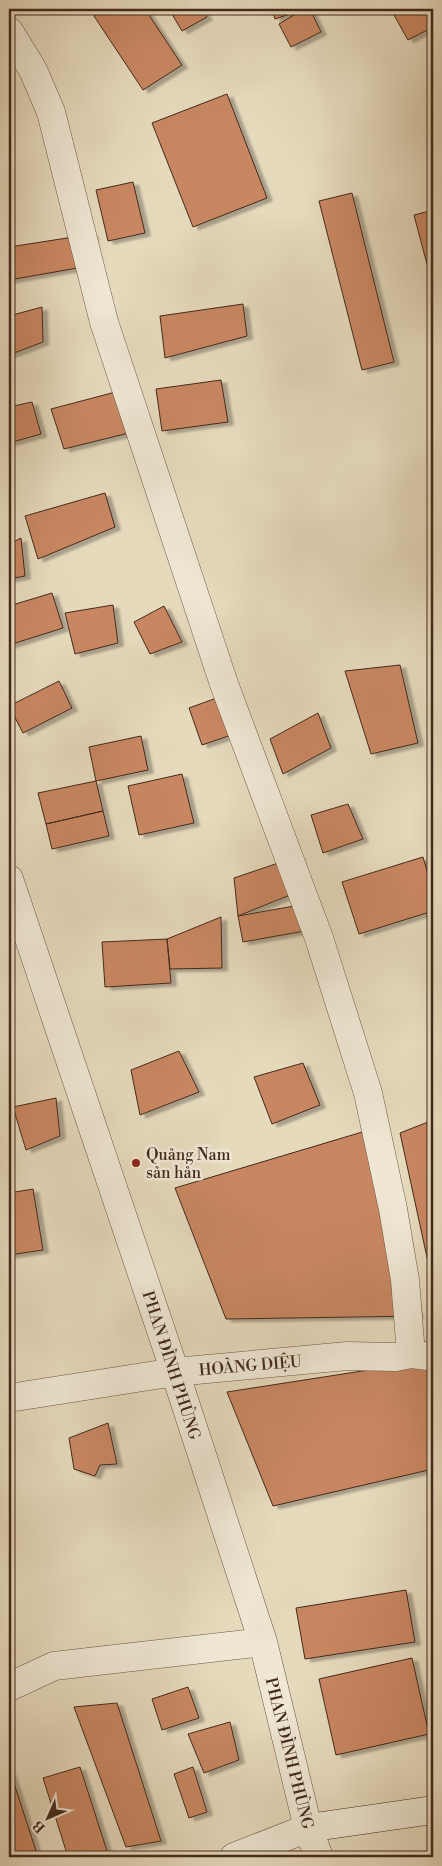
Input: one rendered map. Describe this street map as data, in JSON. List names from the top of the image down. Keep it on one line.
{"streets":{"street":["PHAN ĐÌNH PHÙNG","HOÀNG DIỆU"]},"crossings":[["PHAN ĐÌNH PHÙNG","HOÀNG DIỆU"]],"places":["Quảng Nam sản hản"],"north":"bottom left"}
